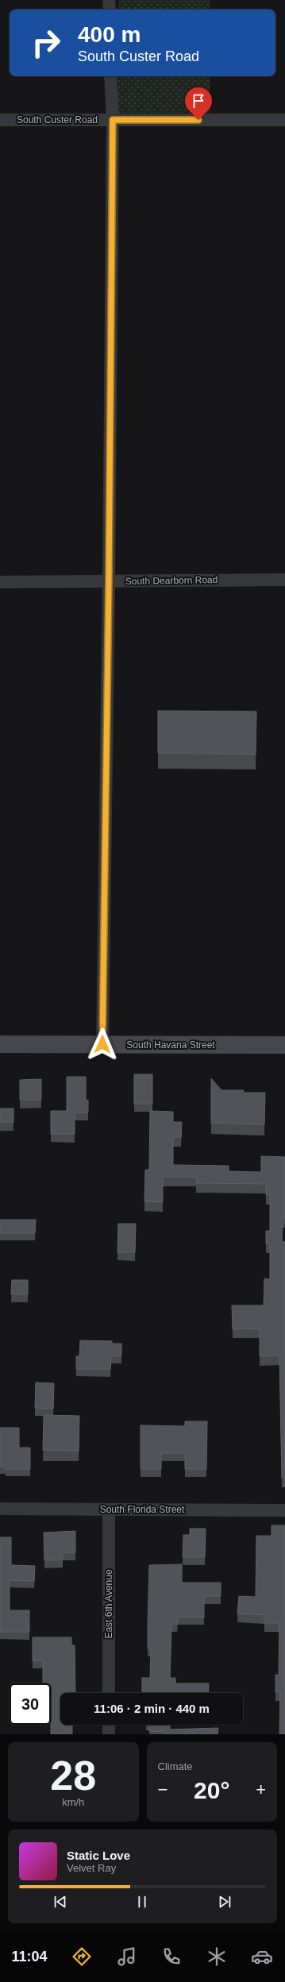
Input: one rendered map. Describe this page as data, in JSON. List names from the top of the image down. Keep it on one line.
{"streets":{"street":["South Custer Road","South Dearborn Road","South Havana Street","South Florida Street","East 6th Avenue"]},"crossings":[["South Florida Street","East 6th Avenue"]],"page":{"turn":["400 m","South Custer Road"],"limit":"30","trip":"11:06 · 2 min · 440 m","tile":[["28","km/h"],"Climate"],"heat":["−","20°","+"],"song":["Static Love","Velvet Ray"],"tabs":"11:04"}}
